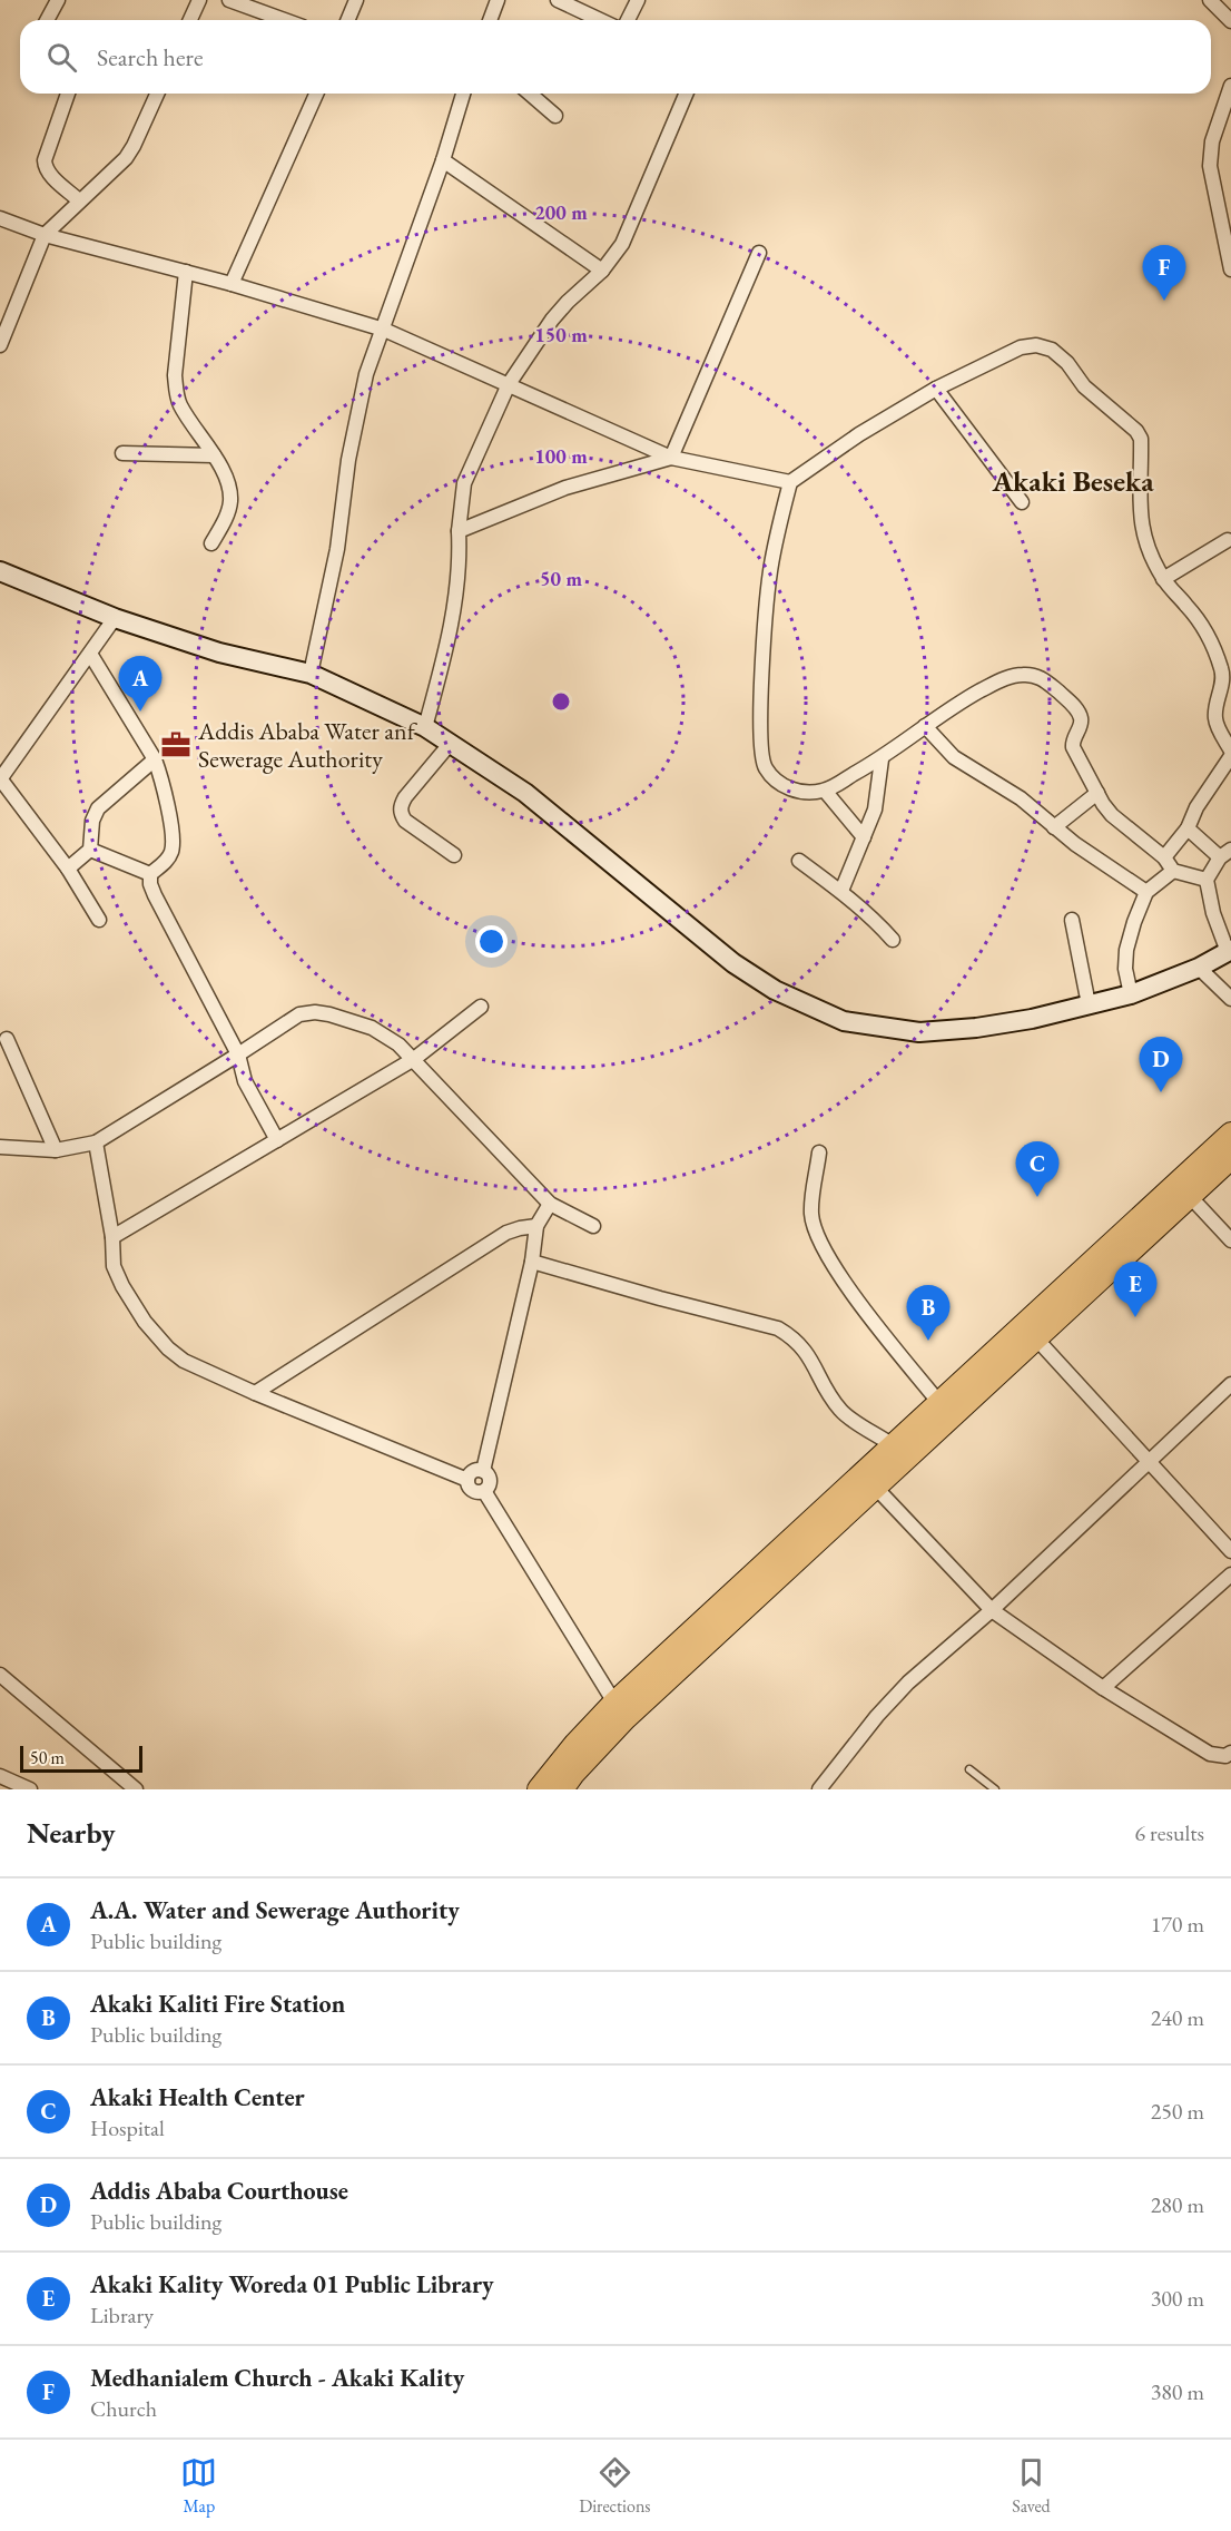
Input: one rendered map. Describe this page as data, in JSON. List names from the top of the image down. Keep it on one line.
{"districts":["Akaki Beseka"],"places":{"office":["Addis Ababa Water anf Sewerage Authority"]},"scale_bar":"50 m","page":{"search":"Search here","pins":["F","A","D","C","E","B"],"scale":"50 m","heading":["Nearby","6 results"],"list":[{"mark":"A","name":"A.A. Water and Sewerage Authority","note":"Public building","value":"170 m"},{"mark":"B","name":"Akaki Kaliti Fire Station","note":"Public building","value":"240 m"},{"mark":"C","name":"Akaki Health Center","note":"Hospital","value":"250 m"},{"mark":"D","name":"Addis Ababa Courthouse","note":"Public building","value":"280 m"},{"mark":"E","name":"Akaki Kality Woreda 01 Public Library","note":"Library","value":"300 m"},{"mark":"F","name":"Medhanialem Church - Akaki Kality","note":"Church","value":"380 m"}],"nav":["Map","Directions","Saved"]},"rings":["200 m","150 m","100 m","50 m"]}
